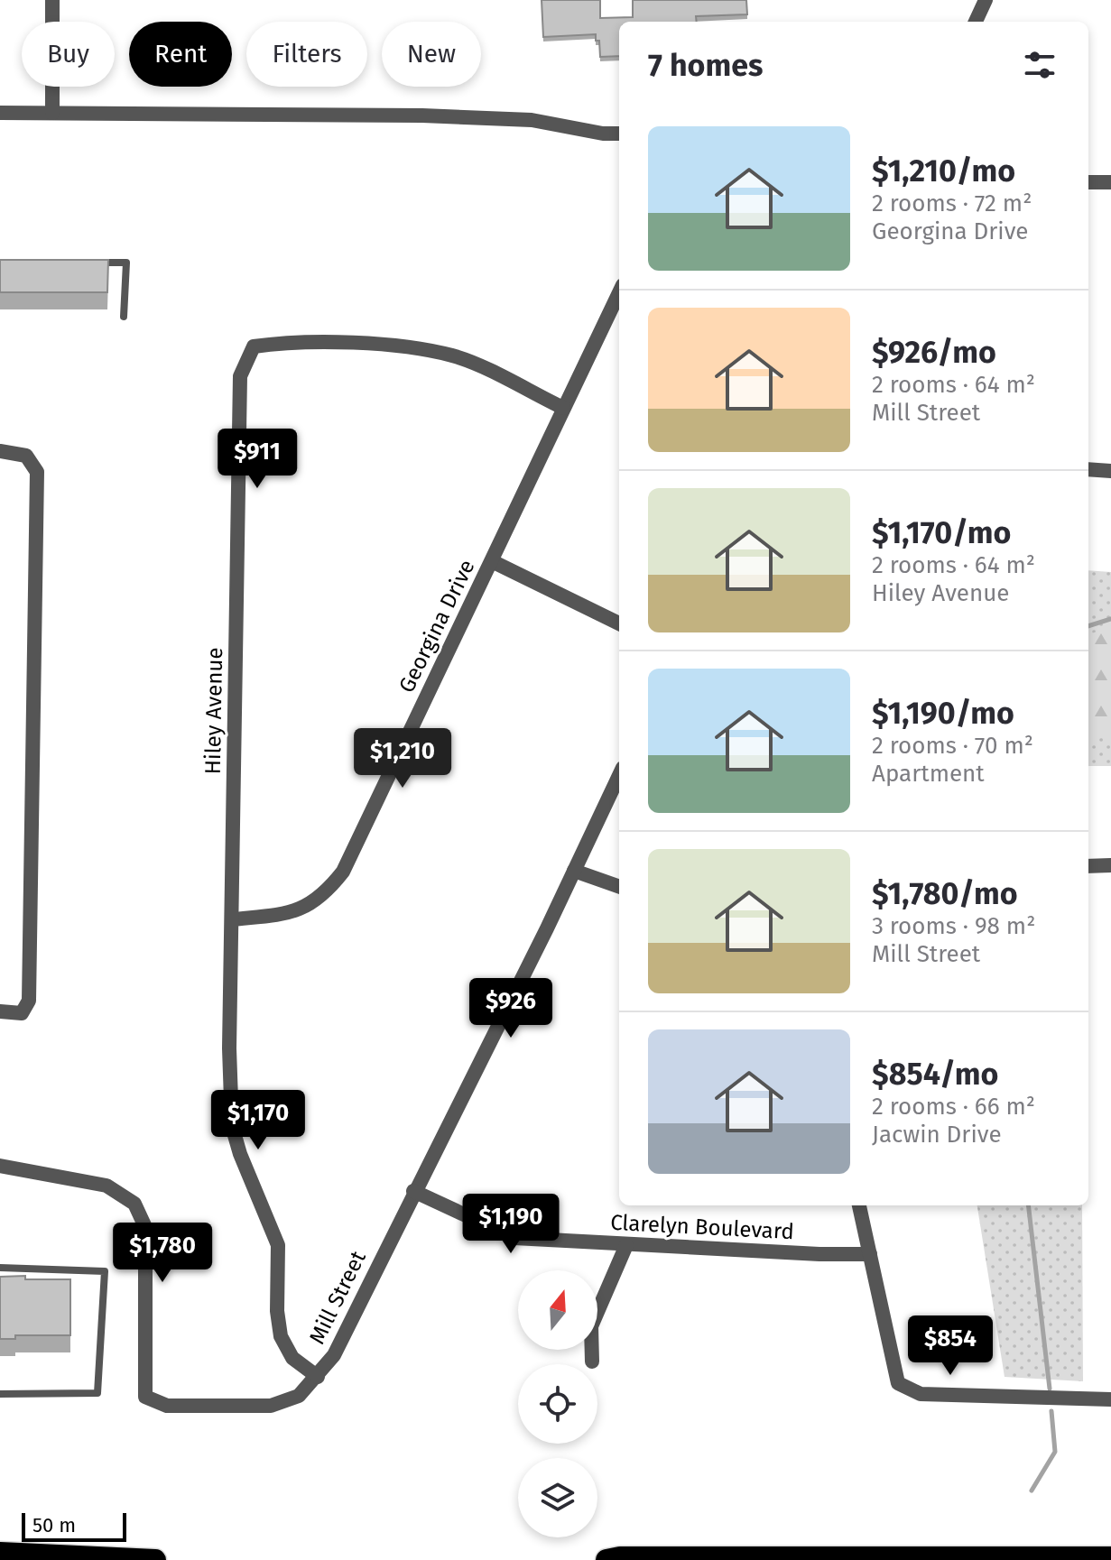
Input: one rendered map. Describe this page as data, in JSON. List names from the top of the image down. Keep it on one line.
{"streets":{"street":["Georgina Drive","Hiley Avenue","Clarelyn Boulevard","Mill Street"]},"crossings":[["Georgina Drive","Hiley Avenue"],["Hiley Avenue","Mill Street"],["Clarelyn Boulevard","Mill Street"]],"scale_bar":"50 m","north":"top","page":{"chip":["Buy","Rent","Filters","New"],"heading":"7 homes","list":[{"name":"$1,210/mo","note":"2 rooms · 72 m² · Georgina Drive"},{"name":"$926/mo","note":"2 rooms · 64 m² · Mill Street"},{"name":"$1,170/mo","note":"2 rooms · 64 m² · Hiley Avenue"},{"name":"$1,190/mo","note":"2 rooms · 70 m² · Apartment"},{"name":"$1,780/mo","note":"3 rooms · 98 m² · Mill Street"},{"name":"$854/mo","note":"2 rooms · 66 m² · Jacwin Drive"}],"price":["$911","$1,210","$926","$1,170","$1,190","$1,780","$854"],"scale":"50 m"}}
